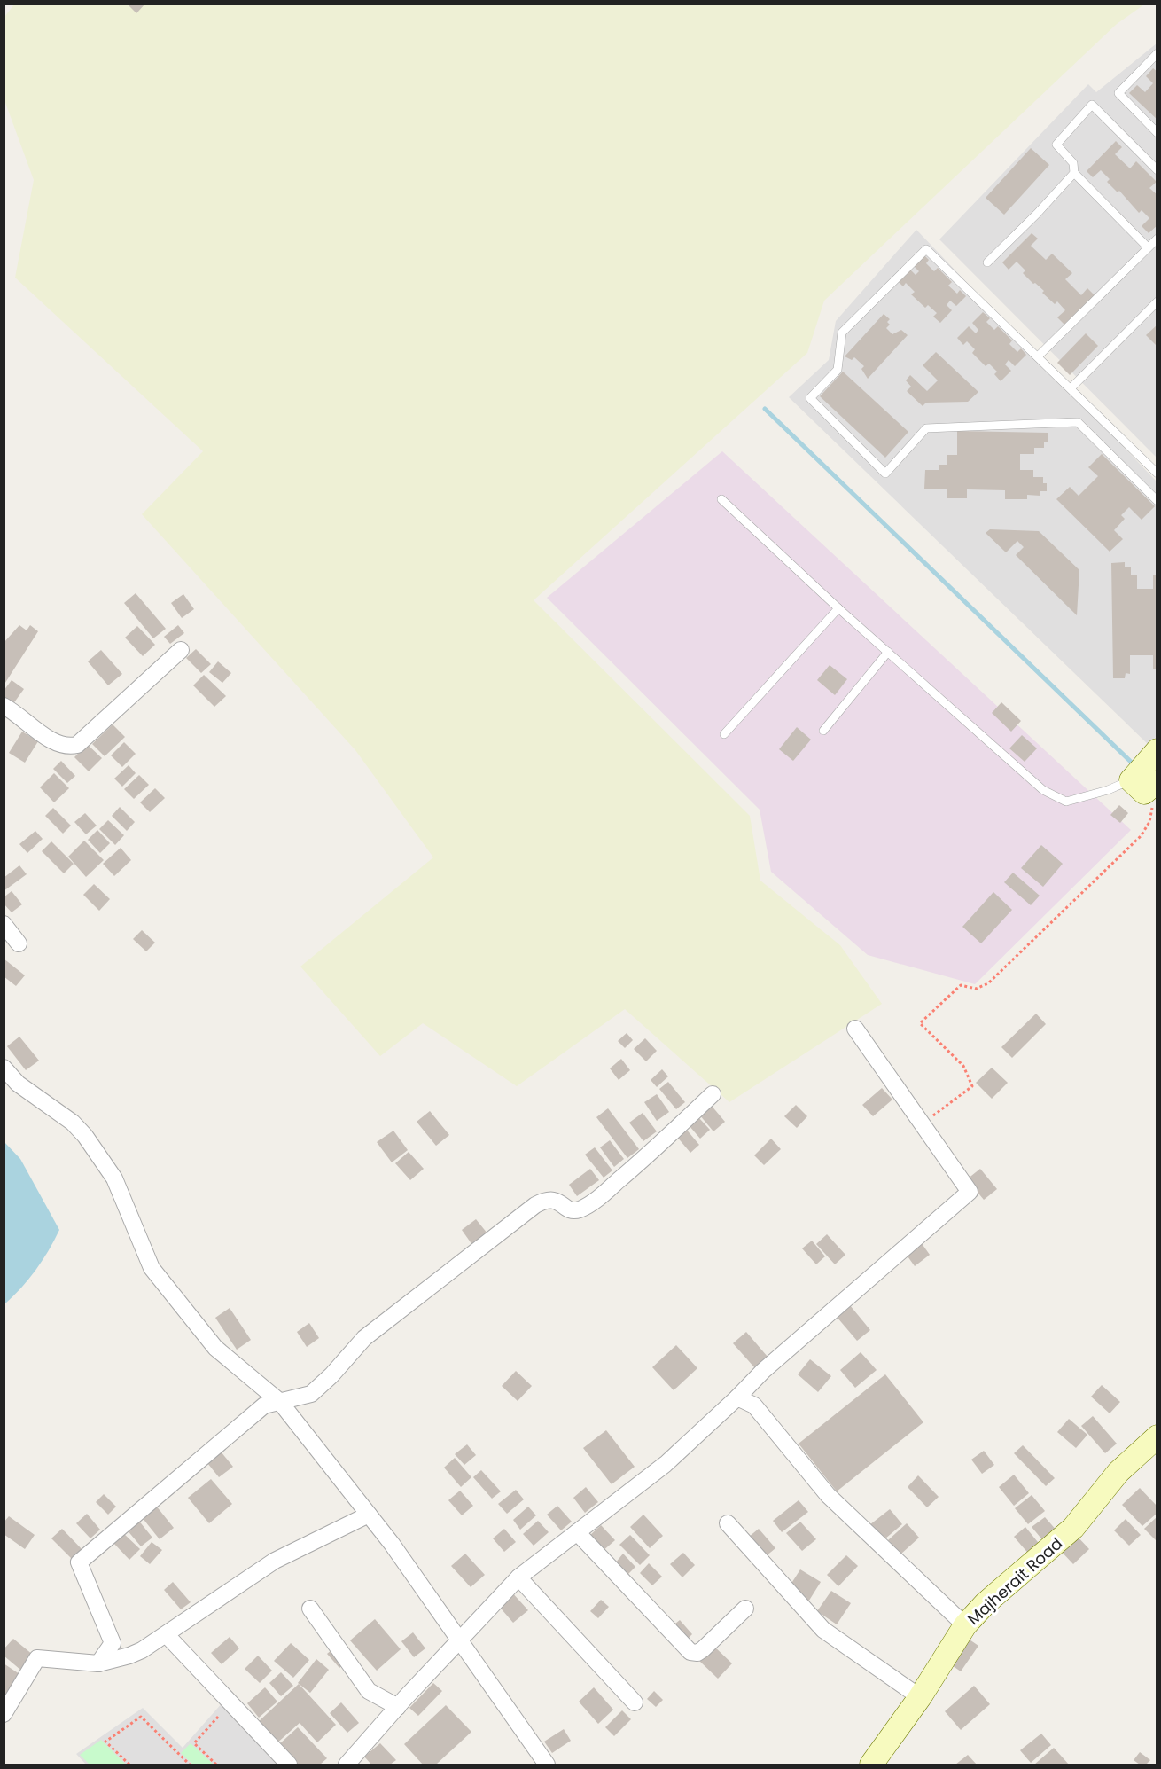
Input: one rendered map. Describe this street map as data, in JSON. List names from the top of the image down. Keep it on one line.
{"streets":{"street":["Majherait Road"]}}
